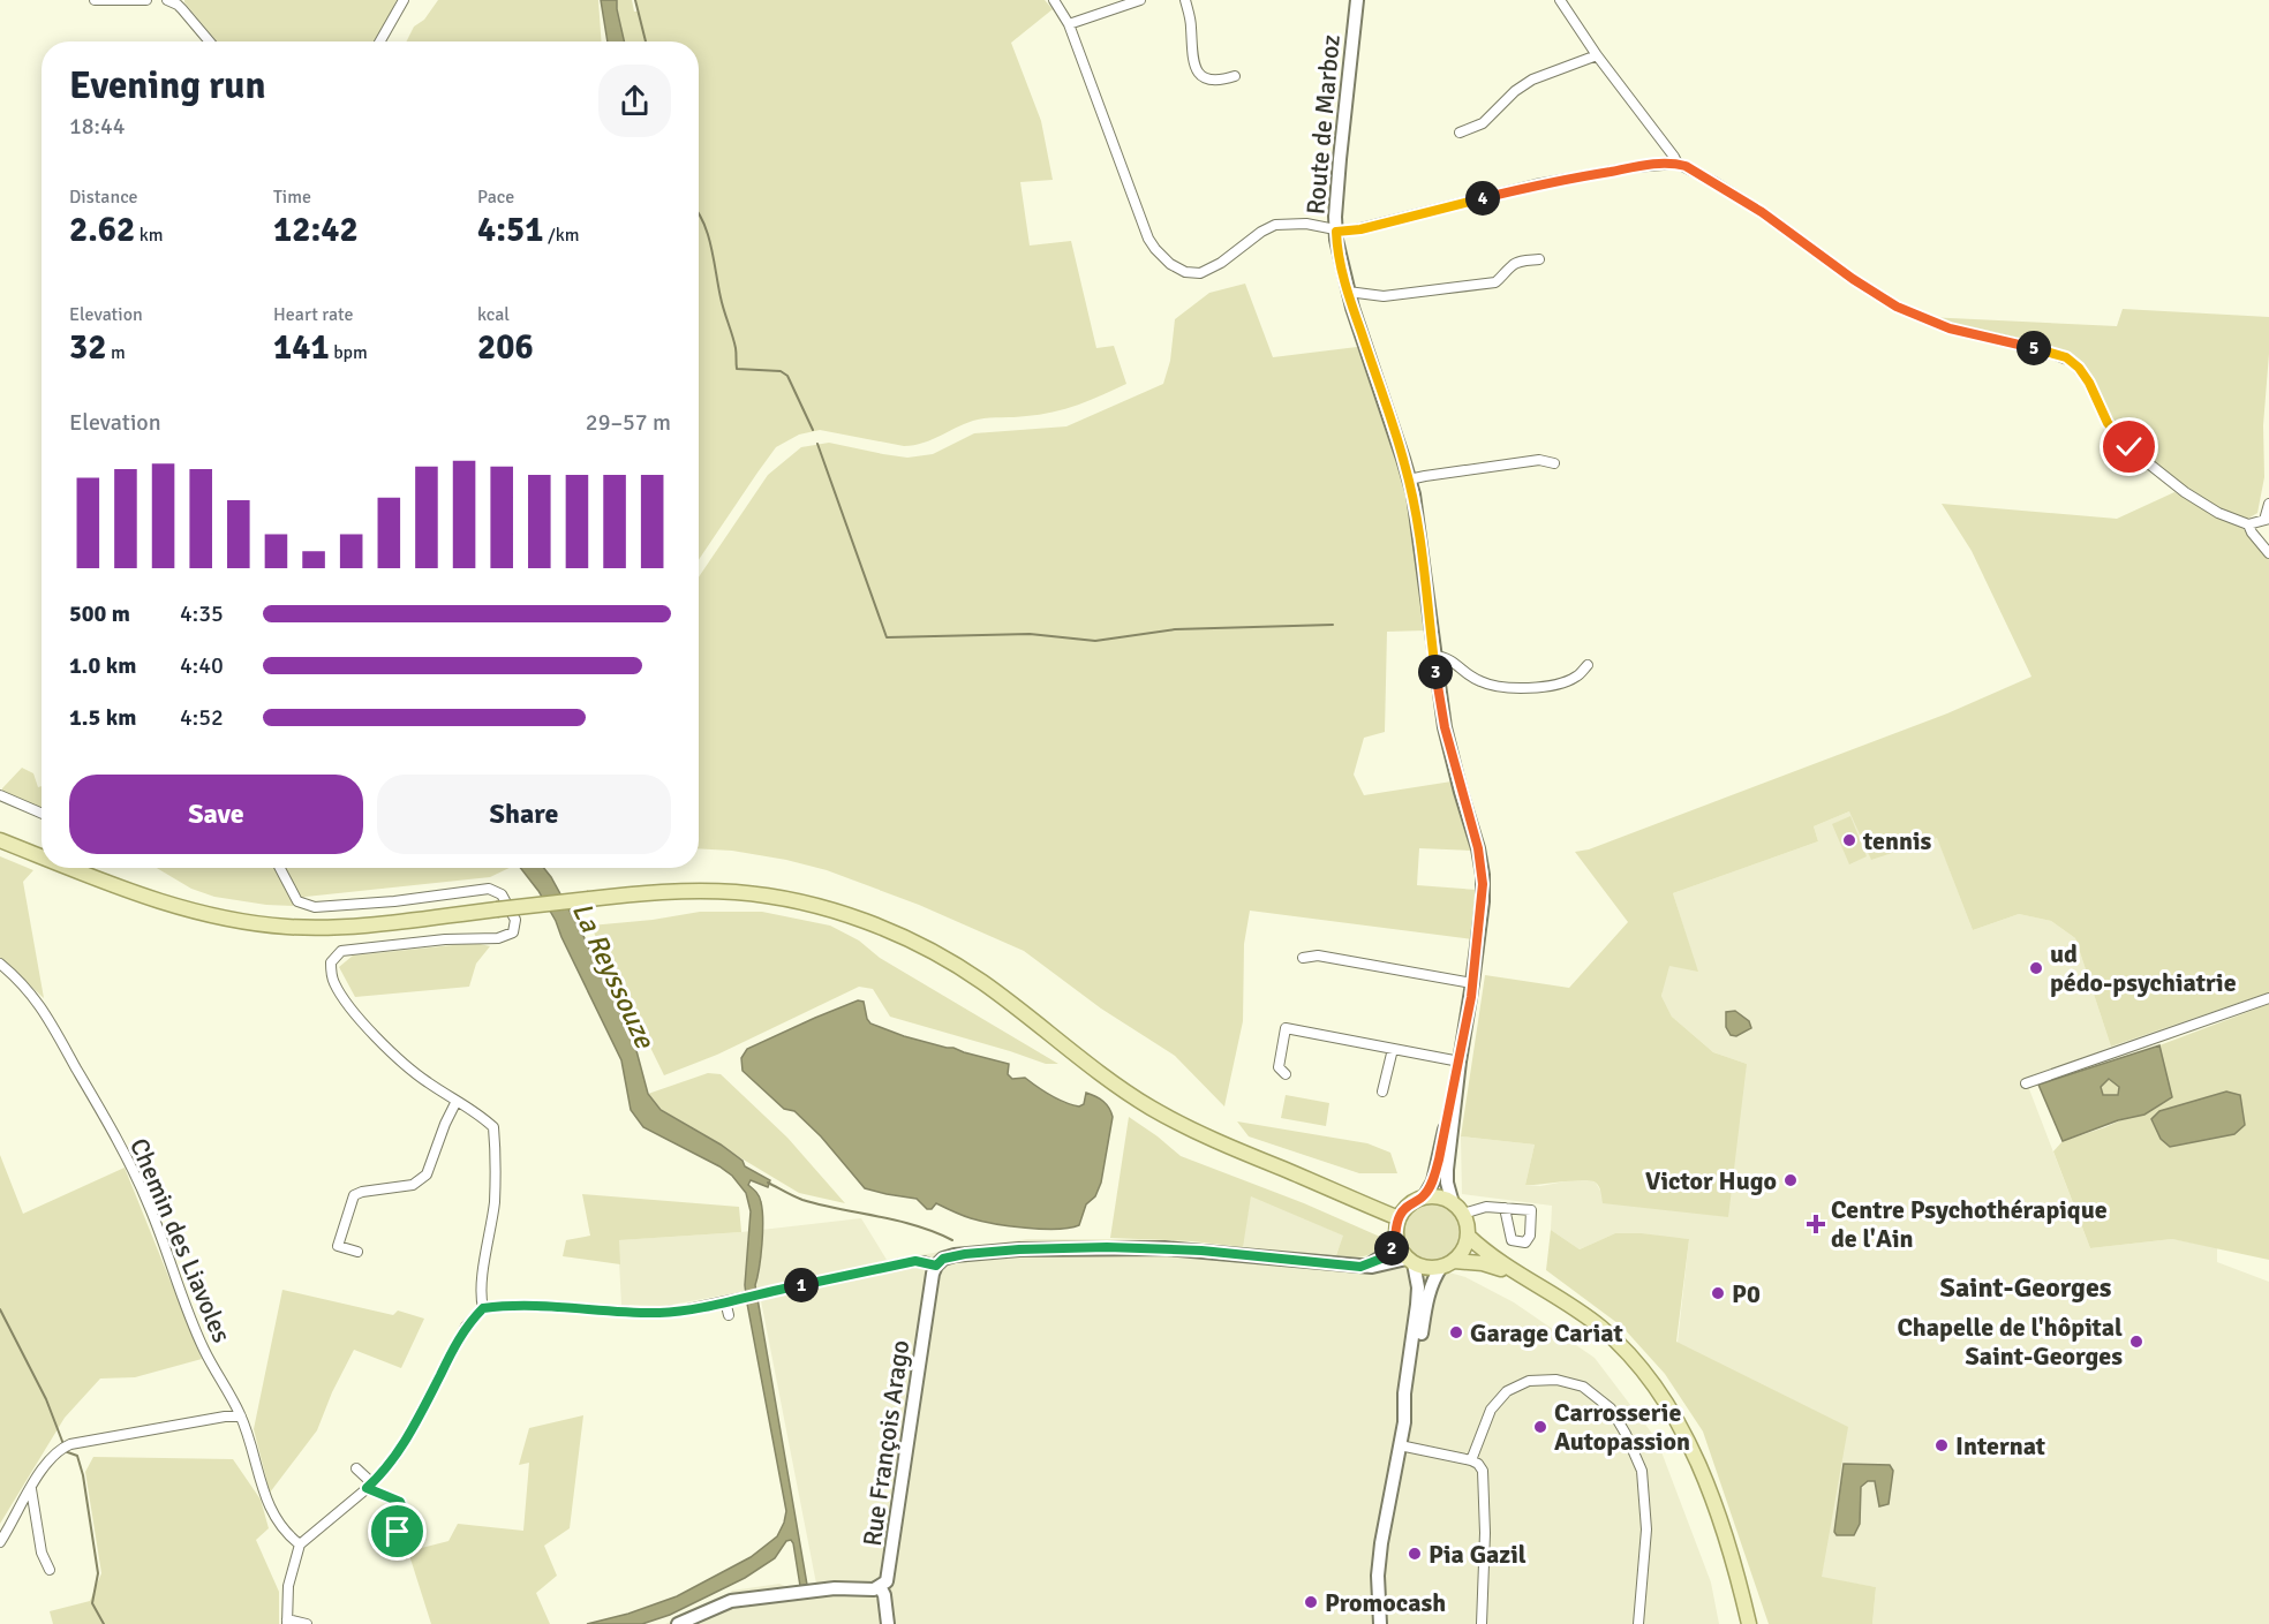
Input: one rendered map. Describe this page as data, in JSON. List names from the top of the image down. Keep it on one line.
{"streets":{"main road":["Route de Marboz","Rue François Arago"],"street":["Chemin des Liavoles"]},"districts":["Saint-Georges"],"water":["La Reyssouze"],"places":{"other":["tennis","ud pédo-psychiatrie","Victor Hugo","P0","Garage Cariat","Chapelle de l'hôpital Saint-Georges","Carrosserie Autopassion","Internat","Pia Gazil","Promocash"],"health":["Centre Psychothérapique de l'Ain"]},"page":{"heading":["Evening run","18:44"],"stats":[["Distance","2.62 km"],["Time","12:42"],["Pace","4:51 /km"],["Elevation","32 m"],["Heart rate","141 bpm"],["kcal","206"]],"pins":["4","5","3","2","1"],"chart":["Elevation","29–57 m"],"list":[{"name":"500 m","note":"4:35"},{"name":"1.0 km","note":"4:40"},{"name":"1.5 km","note":"4:52"}],"buttons":["Save","Share"]}}
